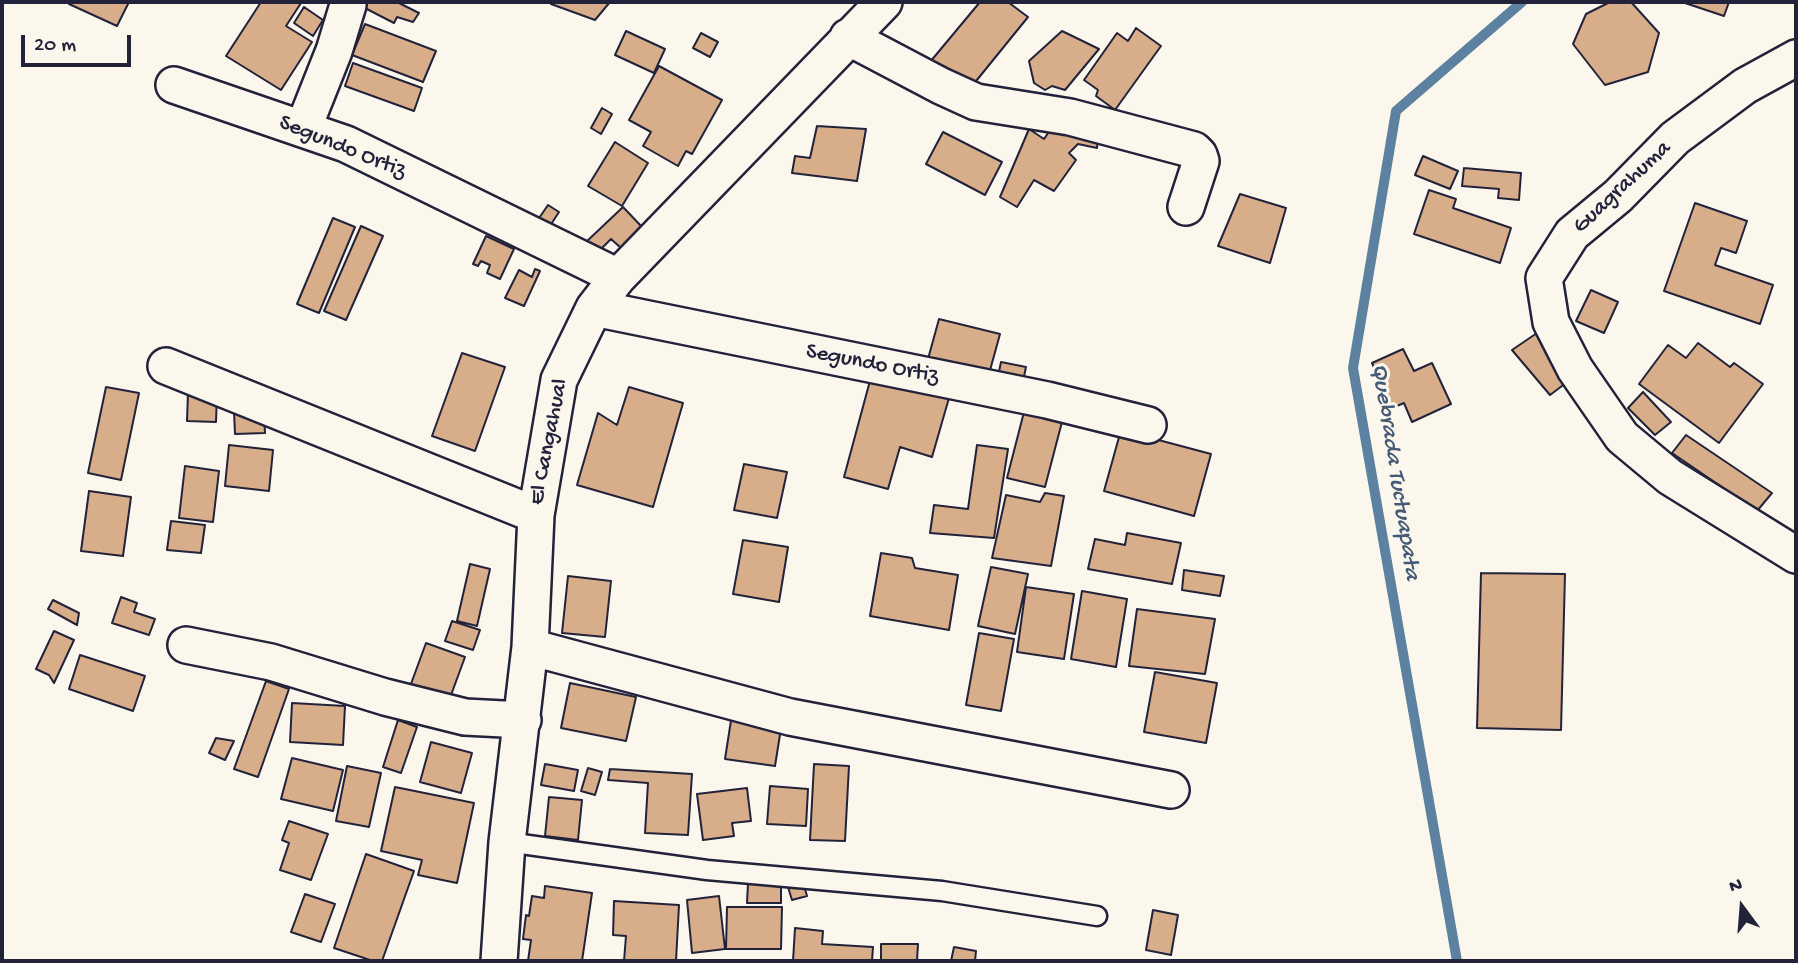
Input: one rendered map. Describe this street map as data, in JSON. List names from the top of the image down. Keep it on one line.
{"streets":{"street":["Segundo Ortiz","Guagrahuma","El Cangahual"]},"crossings":[["Segundo Ortiz","El Cangahual"]],"water":["Quebrada Tuctuapata"],"scale_bar":"20 m","north":"top"}
